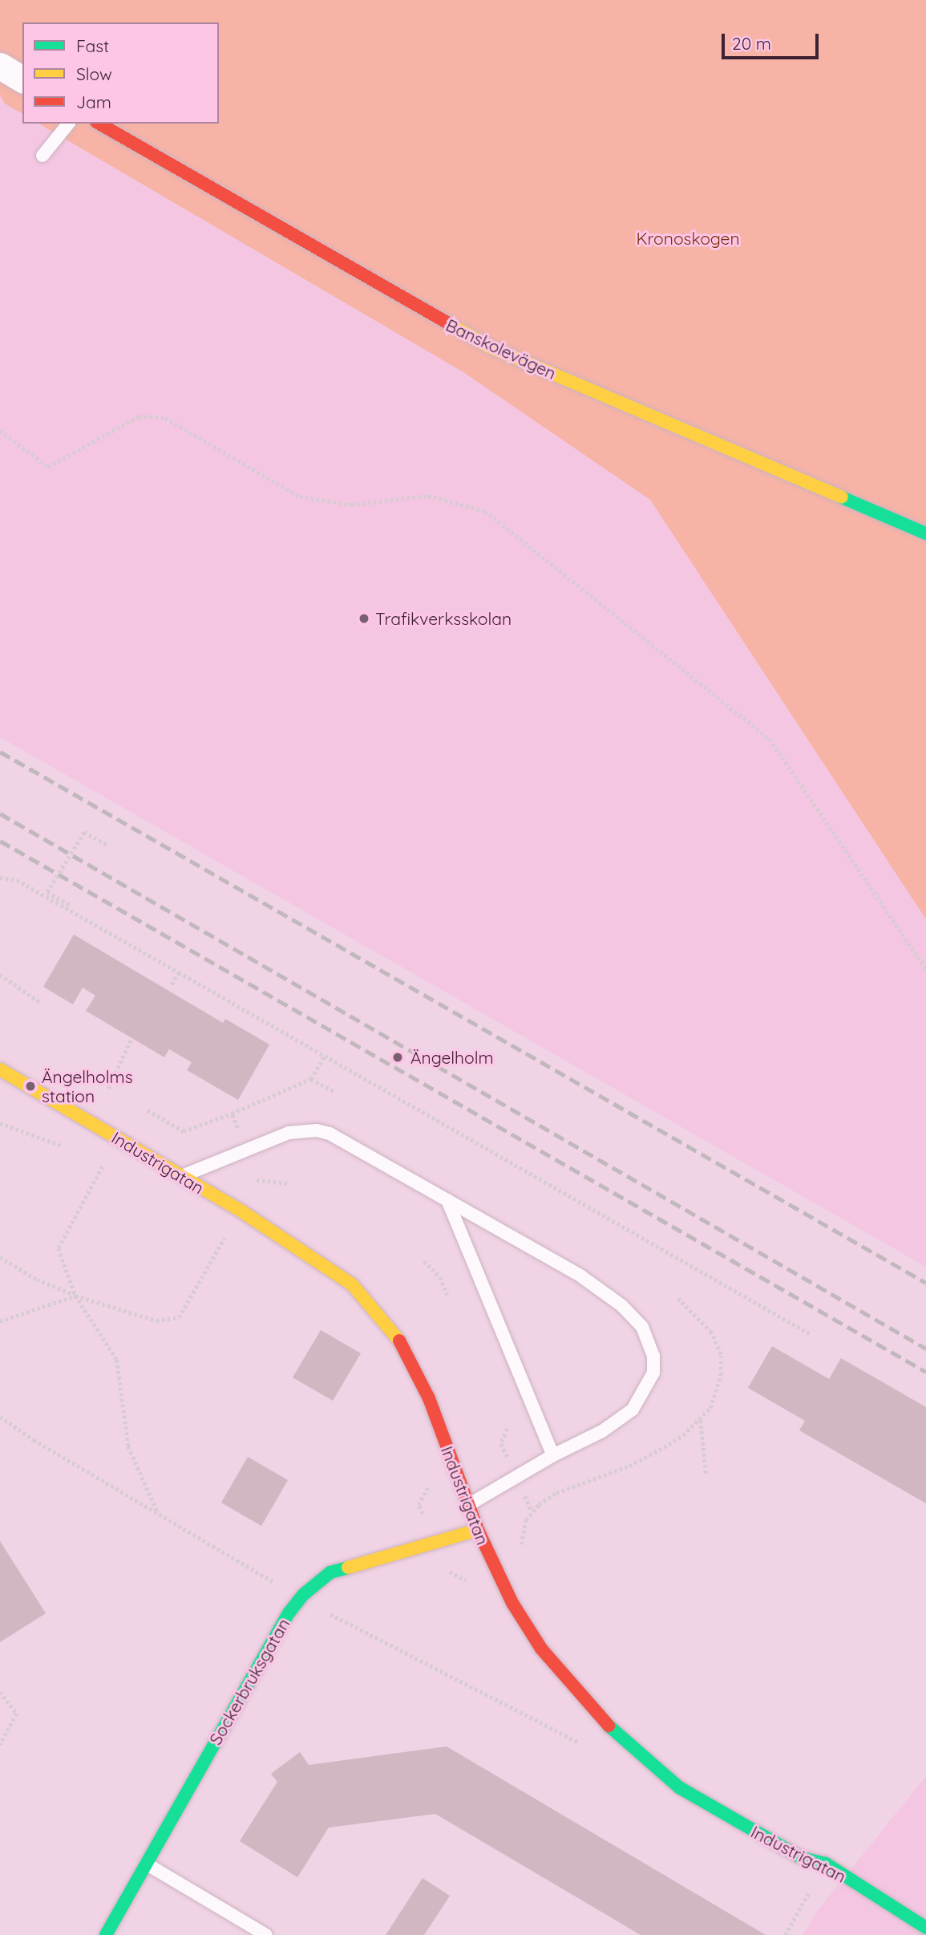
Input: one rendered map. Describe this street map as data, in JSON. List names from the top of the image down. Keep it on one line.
{"streets":{"street":["Banskolevägen","Industrigatan","Sockerbruksgatan"]},"crossings":[["Industrigatan","Sockerbruksgatan"]],"parks":["Kronoskogen"],"places":["Trafikverksskolan","Ängelholm","Ängelholms station"],"legend":["Fast","Slow","Jam"],"scale_bar":"20 m"}
